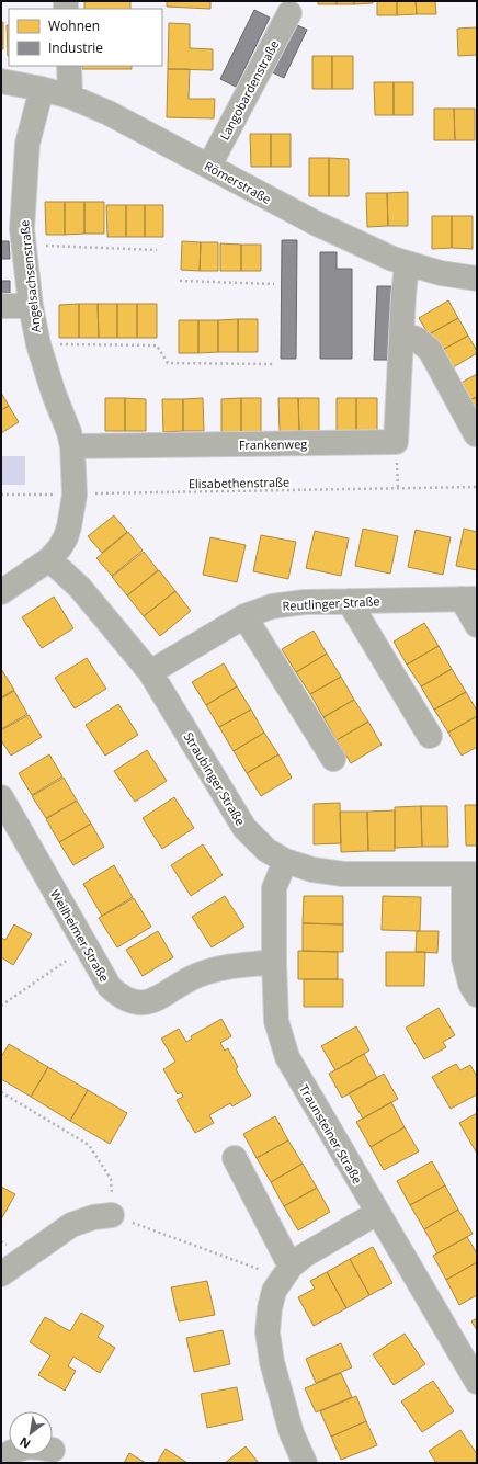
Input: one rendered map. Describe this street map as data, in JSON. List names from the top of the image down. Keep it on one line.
{"streets":{"street":["Langobardenstraße","Römerstraße","Angelsachsenstraße","Frankenweg","Reutlinger Straße","Straubinger Straße","Weilheimer Straße","Traunsteiner Straße"],"path":["Elisabethenstraße"]},"crossings":[["Langobardenstraße","Römerstraße"],["Römerstraße","Angelsachsenstraße"],["Angelsachsenstraße","Frankenweg"],["Angelsachsenstraße","Elisabethenstraße"],["Angelsachsenstraße","Straubinger Straße"],["Reutlinger Straße","Straubinger Straße"],["Straubinger Straße","Traunsteiner Straße"],["Weilheimer Straße","Traunsteiner Straße"]],"legend":["Wohnen","Industrie"],"north":"bottom left"}
